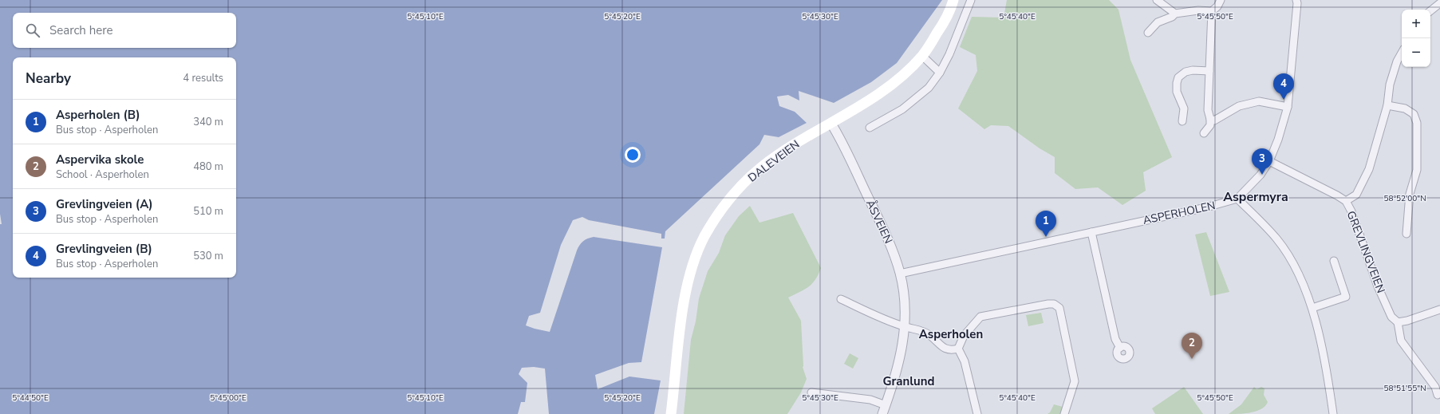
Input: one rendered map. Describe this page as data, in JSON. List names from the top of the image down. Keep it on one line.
{"streets":{"main road":["DALEVEIEN"],"street":["ASPERHOLEN","ÅSVEIEN","GREVLINGVEIEN"]},"crossings":[["DALEVEIEN","ÅSVEIEN"],["ASPERHOLEN","ÅSVEIEN"],["ASPERHOLEN","GREVLINGVEIEN"]],"districts":["Aspermyra","Asperholen","Granlund"],"page":{"map_buttons":["+","−"],"search":"Search here","heading":["Nearby","4 results"],"pins":["4","3","1","2"],"list":[{"mark":"1","name":"Asperholen (B)","note":"Bus stop · Asperholen","value":"340 m"},{"mark":"2","name":"Aspervika skole","note":"School · Asperholen","value":"480 m"},{"mark":"3","name":"Grevlingveien (A)","note":"Bus stop · Asperholen","value":"510 m"},{"mark":"4","name":"Grevlingveien (B)","note":"Bus stop · Asperholen","value":"530 m"}]},"coordinates":["5°45'10\"E","5°45'20\"E","5°45'30\"E","5°45'40\"E","5°45'50\"E","58°52'00\"N","58°51'55\"N","5°44'50\"E","5°45'00\"E"]}
